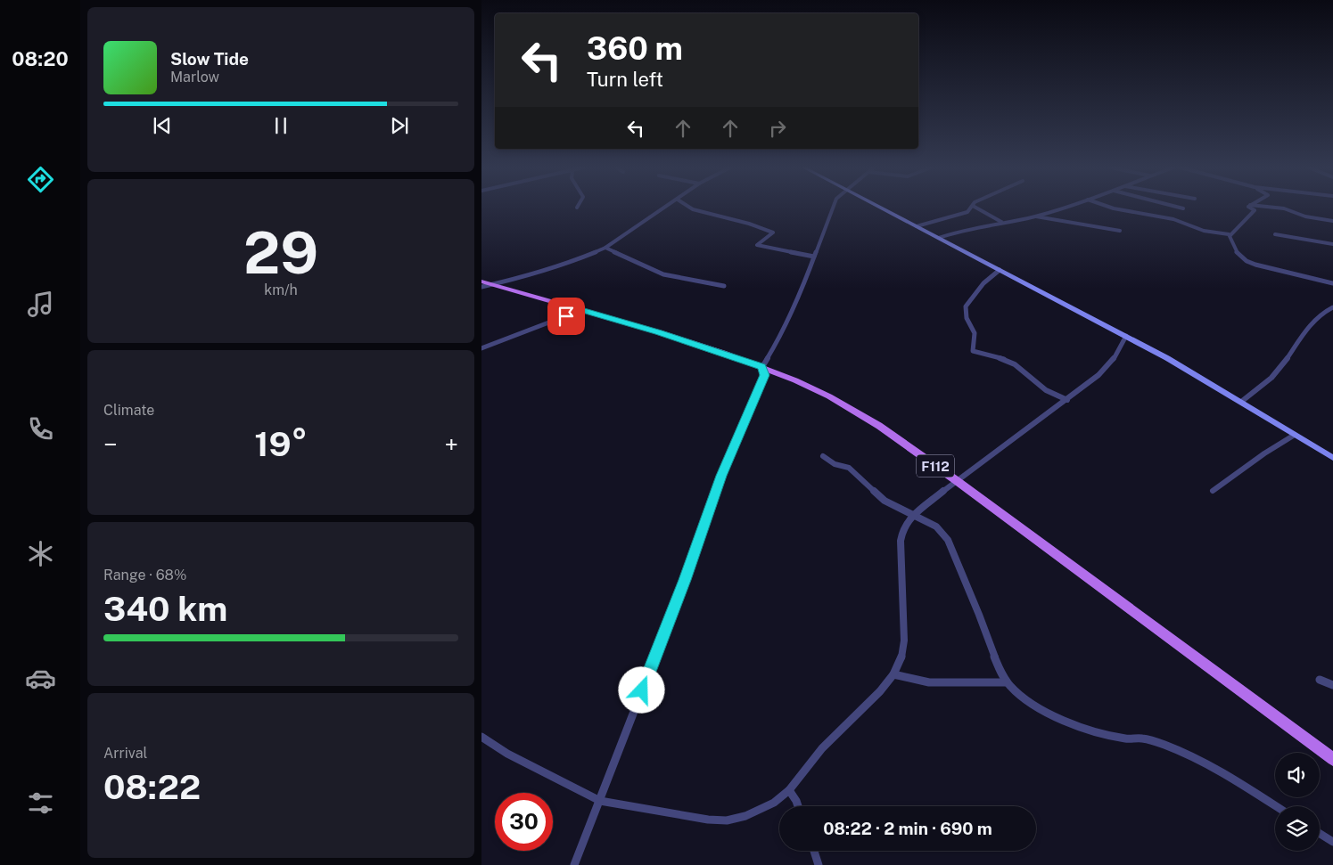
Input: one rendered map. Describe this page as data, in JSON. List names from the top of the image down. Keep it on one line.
{"streets":{"main road":["F112"]},"page":{"tabs":"08:20","turn":["360 m","Turn left"],"song":["Slow Tide","Marlow"],"tile":[["29","km/h"],"Climate",["Range · 68%","340 km"],["Arrival","08:22"]],"heat":["−","19°","+"],"limit":"30","trip":"08:22 · 2 min · 690 m"}}
